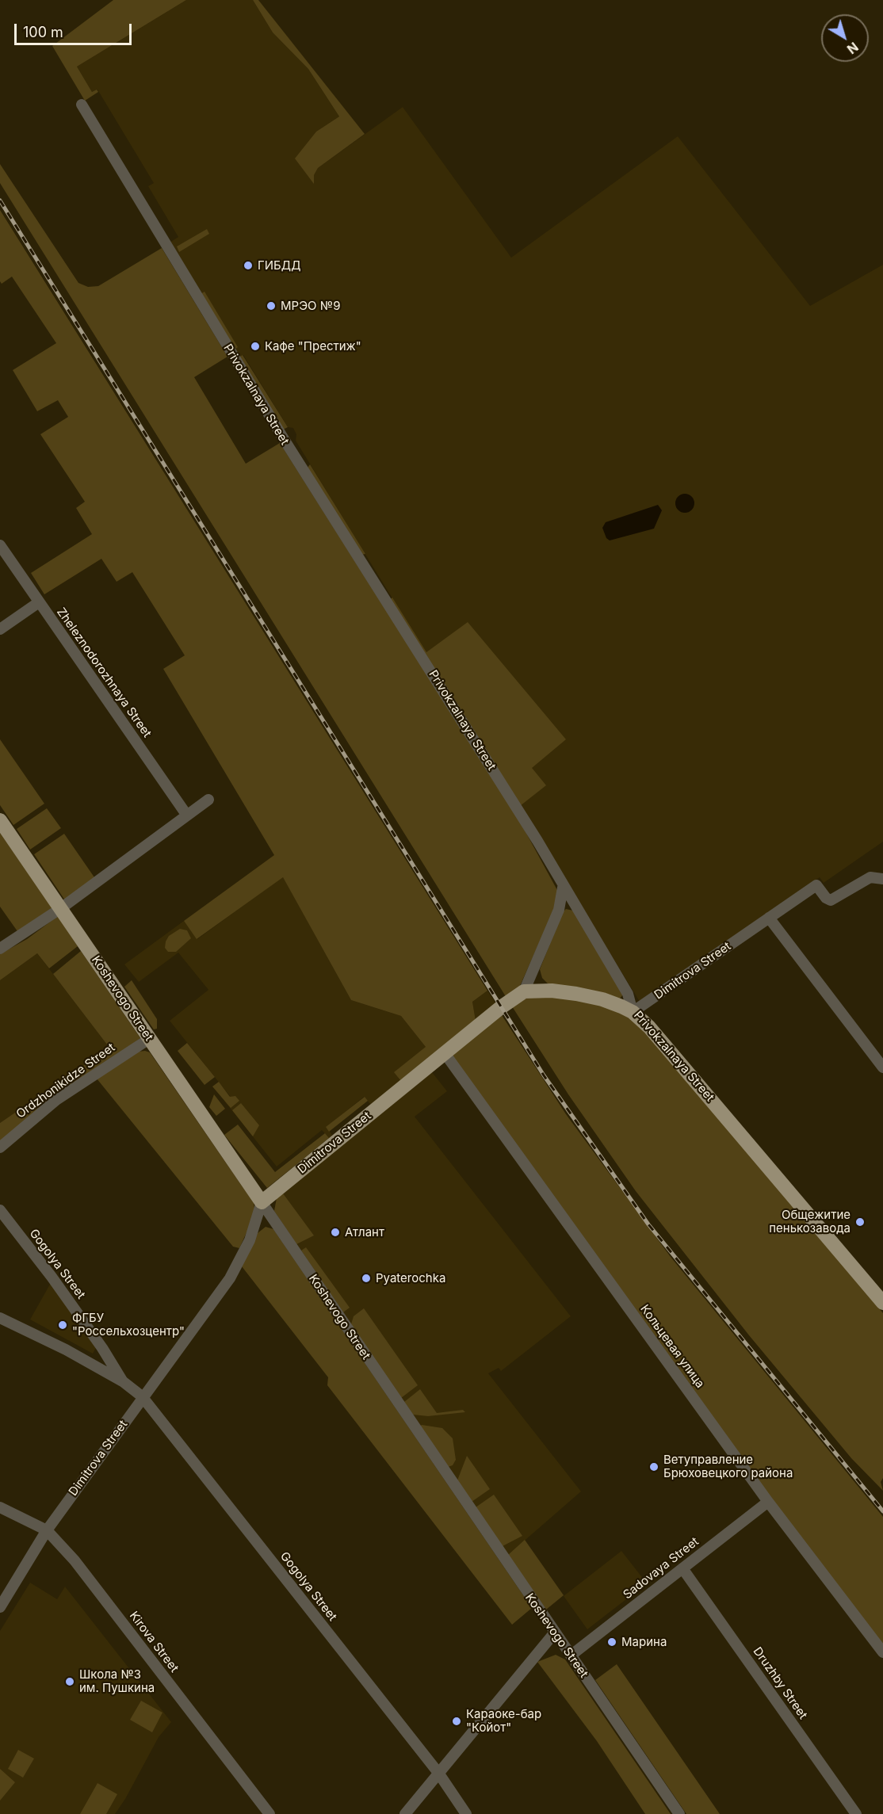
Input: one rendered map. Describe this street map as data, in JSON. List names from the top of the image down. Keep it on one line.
{"streets":{"main road":["Privokzalnaya Street","Dimitrova Street","Koshevogo Street"],"street":["Zheleznodorozhnaya Street","Ordzhonikidze Street","Gogolya Street","Кольцевая улица","Sadovaya Street","Kirova Street","Druzhby Street"]},"crossings":[["Privokzalnaya Street","Dimitrova Street"],["Dimitrova Street","Koshevogo Street"],["Dimitrova Street","Gogolya Street"],["Dimitrova Street","Кольцевая улица"],["Dimitrova Street","Kirova Street"],["Koshevogo Street","Ordzhonikidze Street"],["Koshevogo Street","Sadovaya Street"],["Кольцевая улица","Sadovaya Street"],["Sadovaya Street","Druzhby Street"]],"places":["ГИБДД","МРЭО №9","Кафе \"Престиж\"","Общежитие пенькозавода","Атлант","Pyaterochka","ФГБУ \"Россельхозцентр\"","Ветуправление Брюховецкого района","Марина","Школа №3 им. Пушкина","Караоке-бар \"Койот\""],"scale_bar":"100 m","north":"bottom right"}
